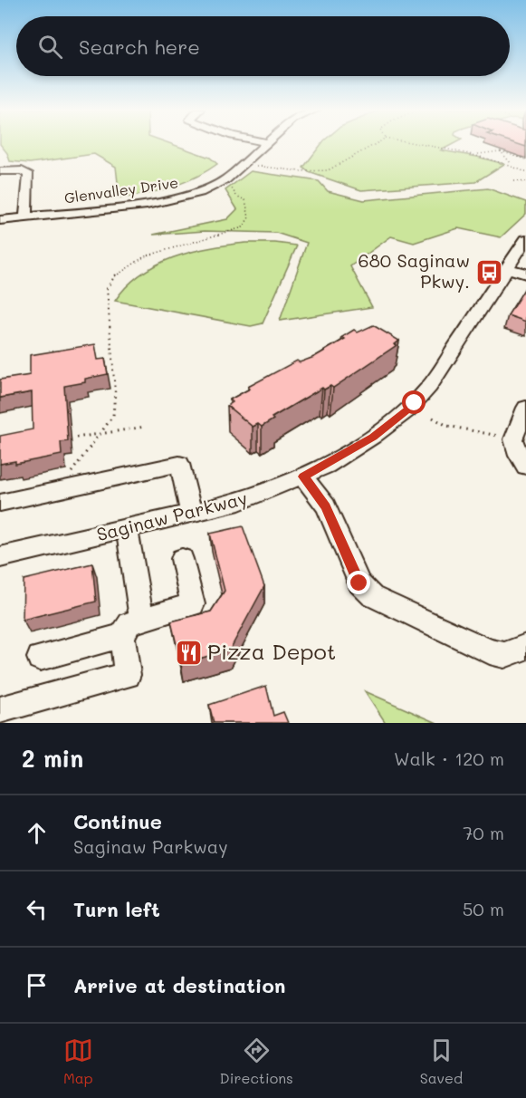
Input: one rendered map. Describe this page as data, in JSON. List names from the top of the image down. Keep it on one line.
{"streets":{"street":["Glenvalley Drive","Saginaw Parkway"]},"places":{"bus stop":["680 Saginaw Pkwy."],"restaurant":["Pizza Depot"]},"page":{"search":"Search here","heading":["2 min","Walk · 120 m"],"list":[["Continue","Saginaw Parkway","70 m"],["Turn left","50 m"],"Arrive at destination"],"nav":["Map","Directions","Saved"]}}
